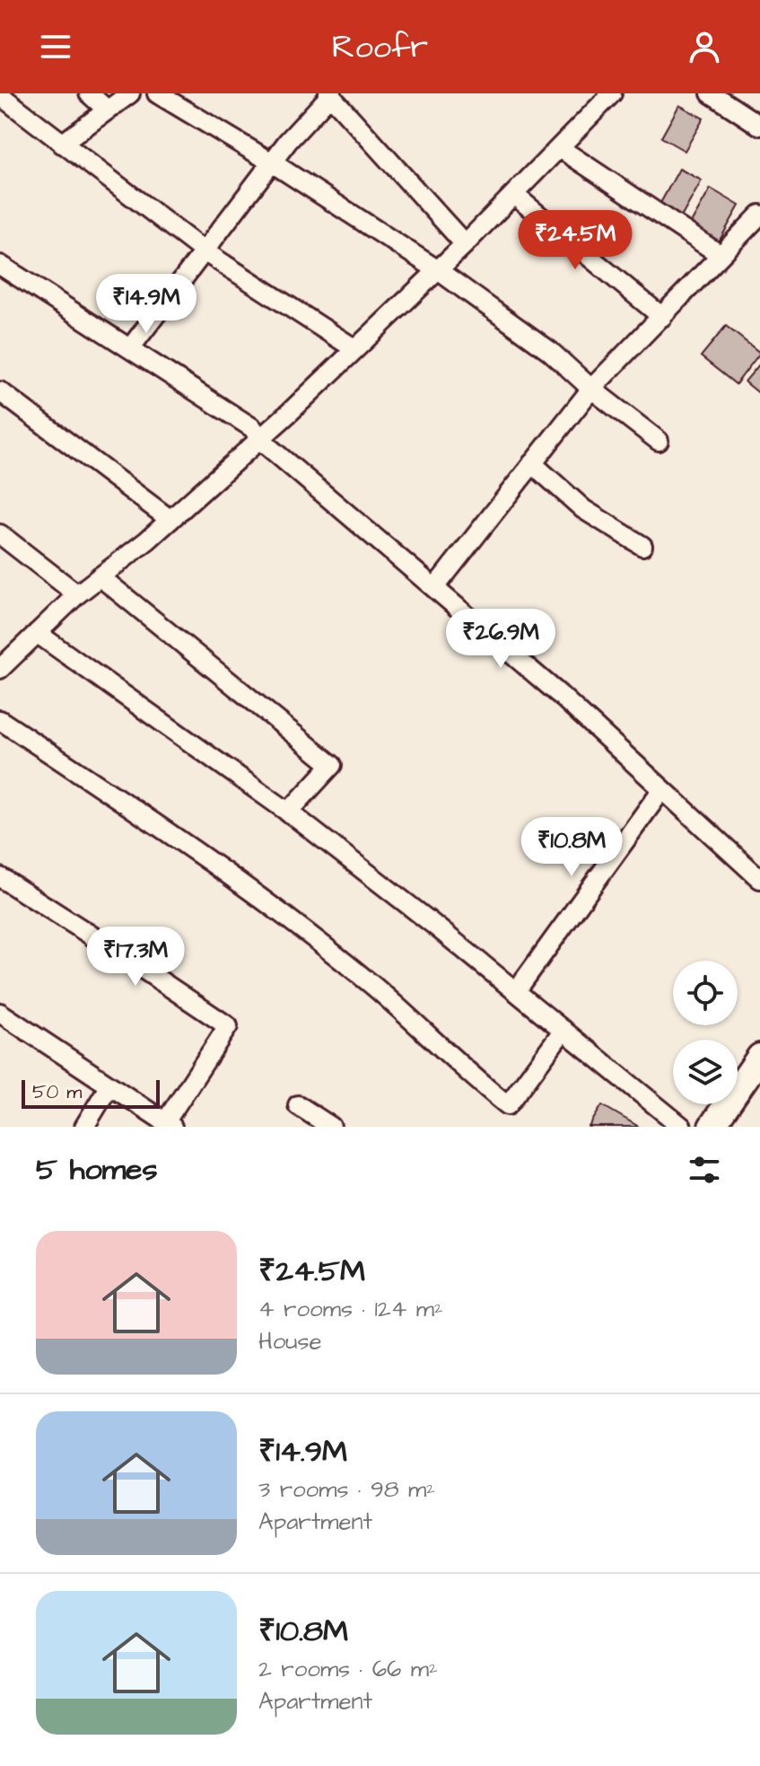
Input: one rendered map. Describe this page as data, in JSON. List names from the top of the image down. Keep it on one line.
{"scale_bar":"50 m","page":{"header":"Roofr","price":["₹24.5M","₹14.9M","₹26.9M","₹10.8M","₹17.3M"],"scale":"50 m","heading":"5 homes","list":[{"name":"₹24.5M","note":"4 rooms · 124 m² · House"},{"name":"₹14.9M","note":"3 rooms · 98 m² · Apartment"},{"name":"₹10.8M","note":"2 rooms · 66 m² · Apartment"}]}}
